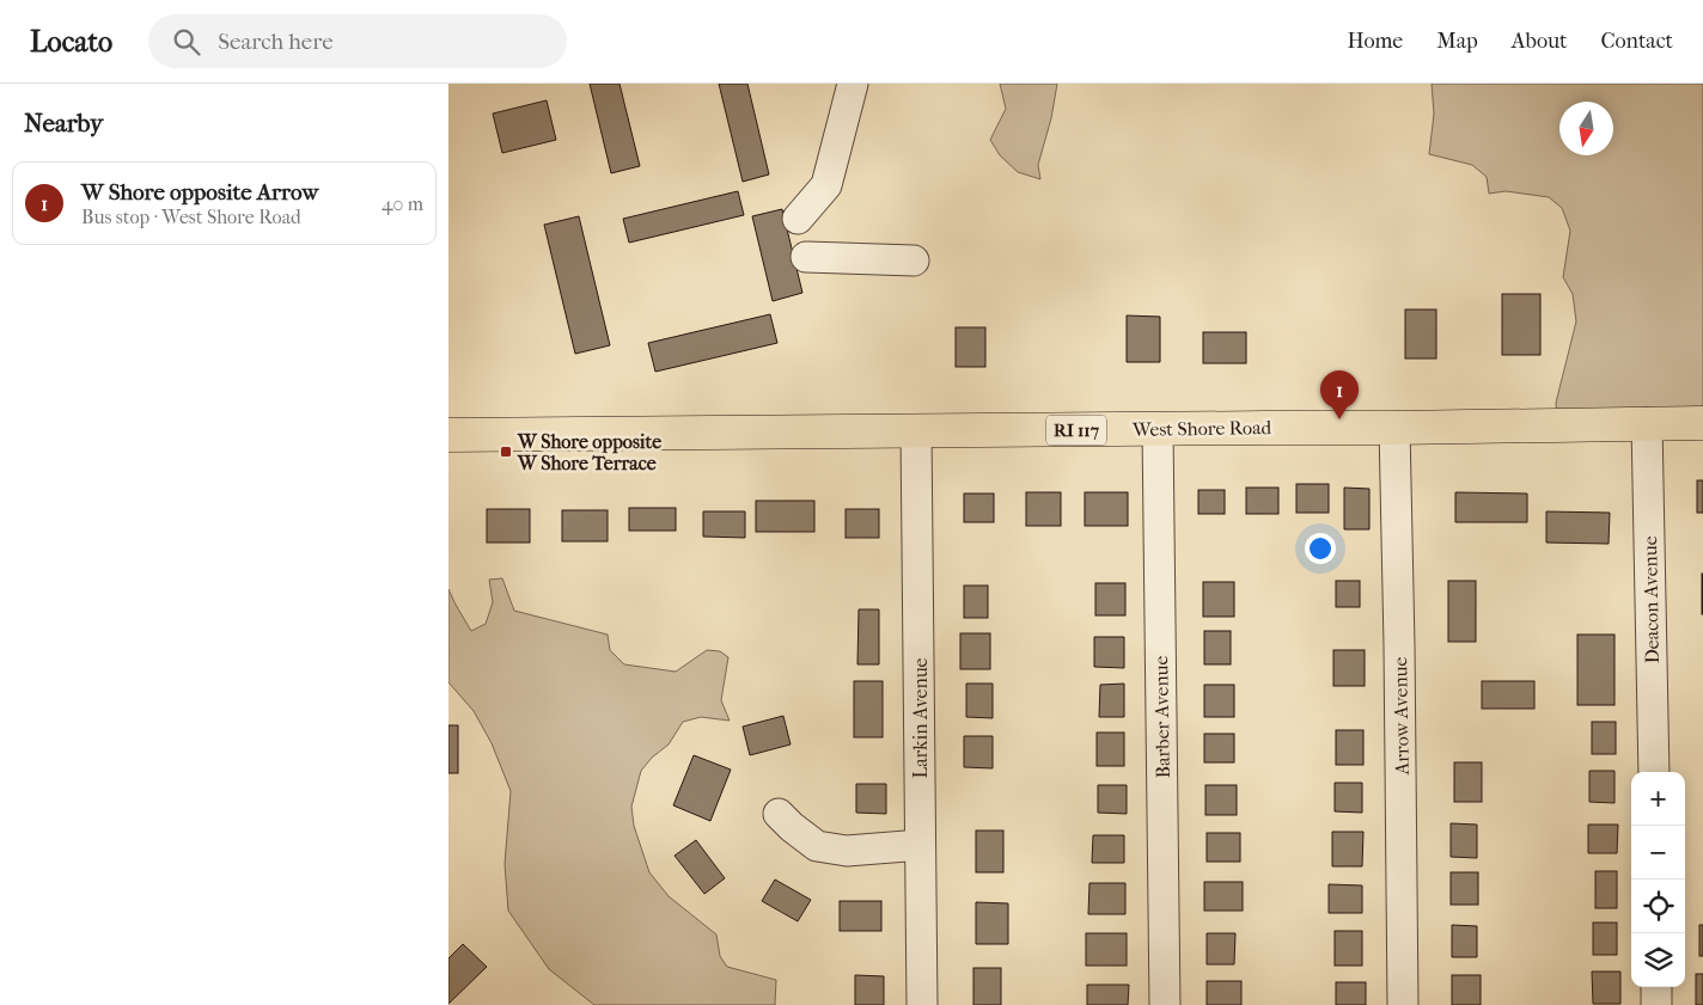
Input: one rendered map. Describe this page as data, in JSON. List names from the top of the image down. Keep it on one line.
{"streets":{"main road":["West Shore Road","RI 117"],"street":["Deacon Avenue","Arrow Avenue","Barber Avenue","Larkin Avenue"]},"crossings":[["West Shore Road","Deacon Avenue"],["West Shore Road","Arrow Avenue"],["West Shore Road","Barber Avenue"],["West Shore Road","Larkin Avenue"]],"places":{"transit":["W Shore opposite W Shore Terrace"]},"north":"bottom","page":{"header":"Locato","search":"Search here","nav":["Home","Map","About","Contact"],"heading":"Nearby","list":[{"mark":"1","name":"W Shore opposite Arrow","note":"Bus stop · West Shore Road","value":"40 m"}],"pins":"1","map_buttons":["+","−"]}}
